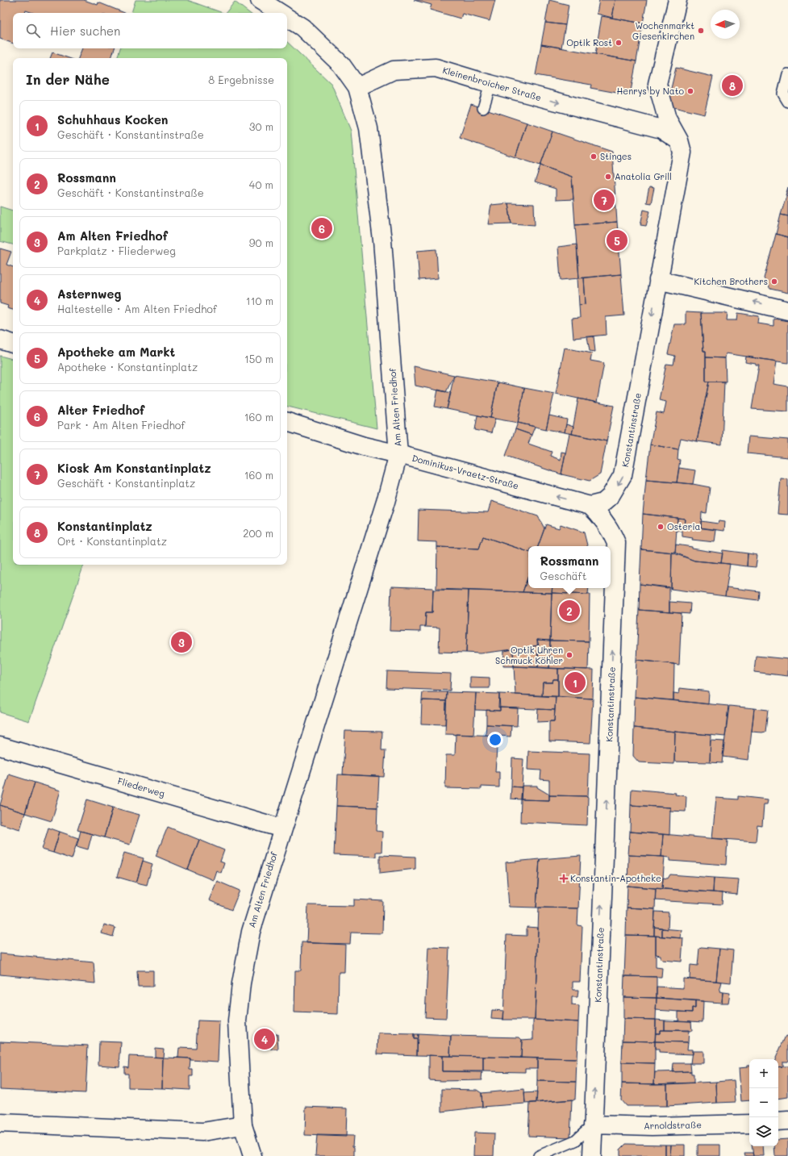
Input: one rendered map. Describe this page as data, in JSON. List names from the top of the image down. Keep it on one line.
{"streets":{"street":["Kleinenbroicher Straße","Am Alten Friedhof","Konstantinstraße","Dominikus-Vraetz-Straße","Fliederweg","Arnoldstraße"]},"crossings":[["Kleinenbroicher Straße","Am Alten Friedhof"],["Kleinenbroicher Straße","Konstantinstraße"],["Am Alten Friedhof","Dominikus-Vraetz-Straße"],["Am Alten Friedhof","Fliederweg"],["Konstantinstraße","Dominikus-Vraetz-Straße"],["Konstantinstraße","Arnoldstraße"]],"one_way":["Kleinenbroicher Straße","Dominikus-Vraetz-Straße"],"places":{"other":["Wochenmarkt Giesenkirchen","Optik Rost","Henrys by Nato","Stinges","Anatolia Grill","Kitchen Brothers","Osteria","Optik Uhren Schmuck Köhler"],"health":["Konstantin-Apotheke"]},"north":"left","page":{"search":"Hier suchen","heading":["In der Nähe","8 Ergebnisse"],"pins":["8","7","6","5","2","3","1","4"],"list":[{"mark":"1","name":"Schuhhaus Kocken","note":"Geschäft · Konstantinstraße","value":"30 m"},{"mark":"2","name":"Rossmann","note":"Geschäft · Konstantinstraße","value":"40 m"},{"mark":"3","name":"Am Alten Friedhof","note":"Parkplatz · Fliederweg","value":"90 m"},{"mark":"4","name":"Asternweg","note":"Haltestelle · Am Alten Friedhof","value":"110 m"},{"mark":"5","name":"Apotheke am Markt","note":"Apotheke · Konstantinplatz","value":"150 m"},{"mark":"6","name":"Alter Friedhof","note":"Park · Am Alten Friedhof","value":"160 m"},{"mark":"7","name":"Kiosk Am Konstantinplatz","note":"Geschäft · Konstantinplatz","value":"160 m"},{"mark":"8","name":"Konstantinplatz","note":"Ort · Konstantinplatz","value":"200 m"}],"popup":["Rossmann","Geschäft"],"map_buttons":["+","−"]}}
